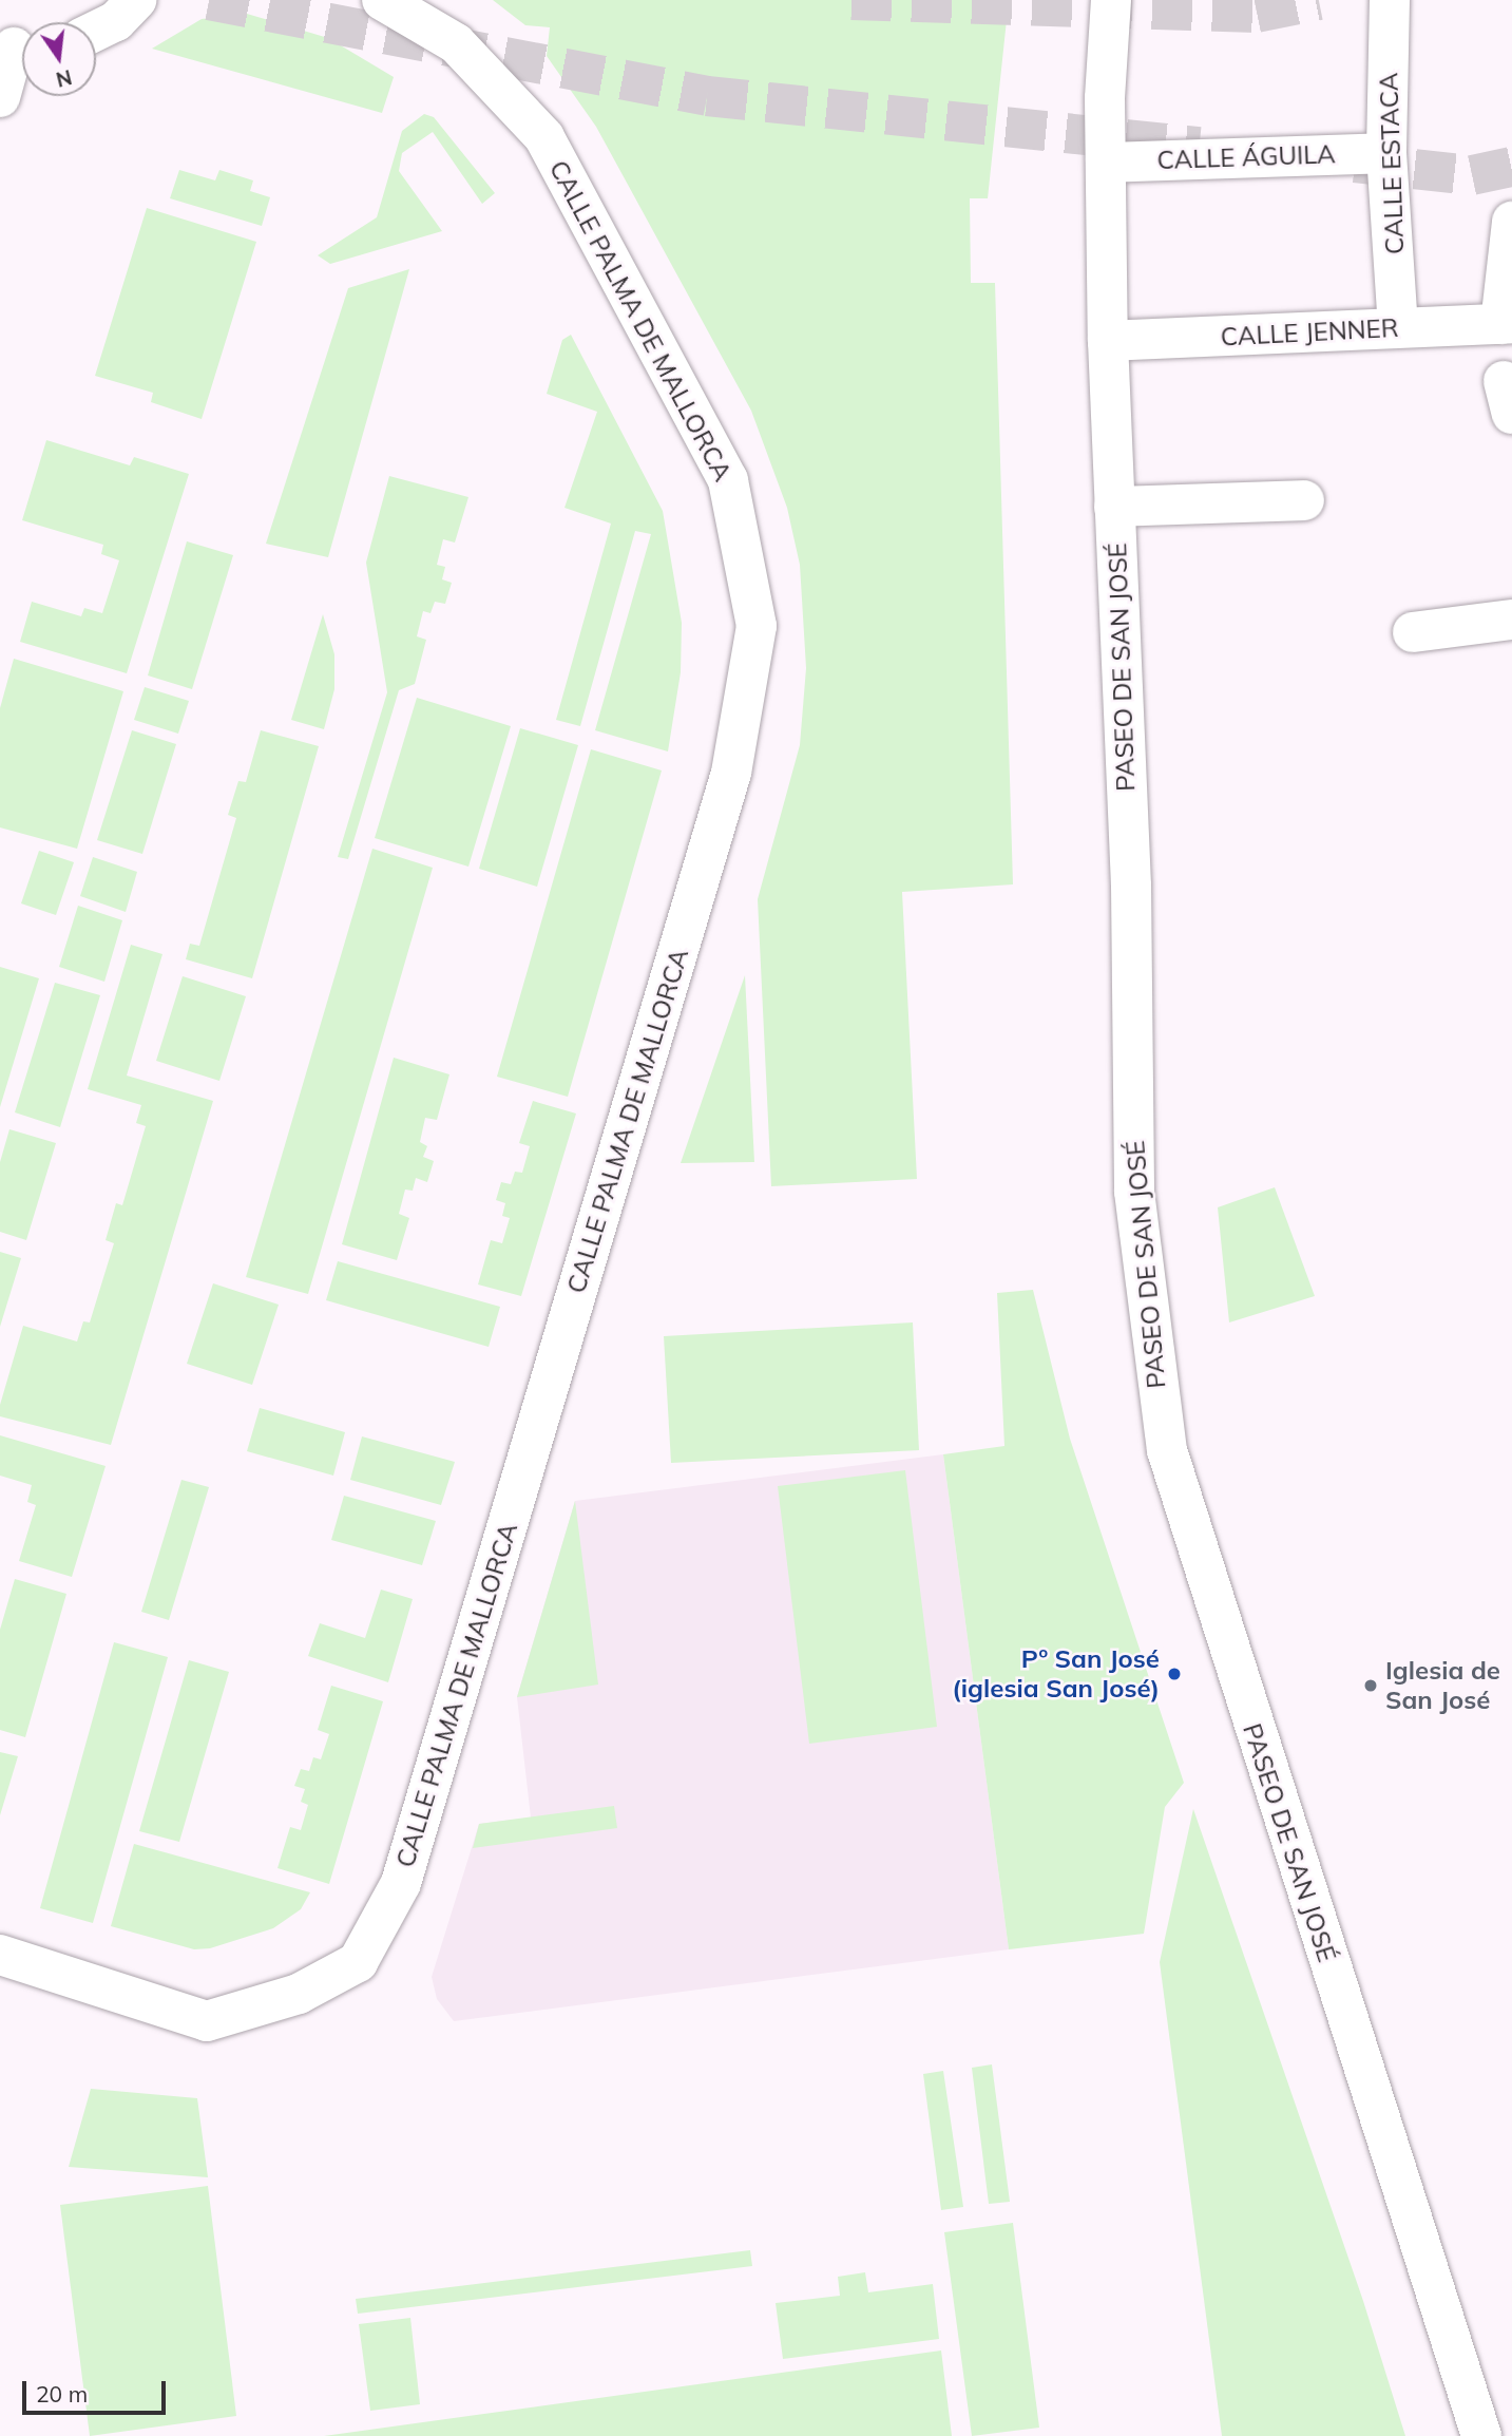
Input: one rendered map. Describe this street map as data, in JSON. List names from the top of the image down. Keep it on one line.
{"streets":{"street":["CALLE ÁGUILA","CALLE ESTACA","CALLE PALMA DE MALLORCA","CALLE JENNER","PASEO DE SAN JOSÉ"]},"crossings":[["CALLE ÁGUILA","CALLE ESTACA"],["CALLE ÁGUILA","PASEO DE SAN JOSÉ"],["CALLE ESTACA","CALLE JENNER"],["CALLE JENNER","PASEO DE SAN JOSÉ"]],"places":["Pº San José (iglesia San José)","Iglesia de San José"],"scale_bar":"20 m","north":"bottom"}
